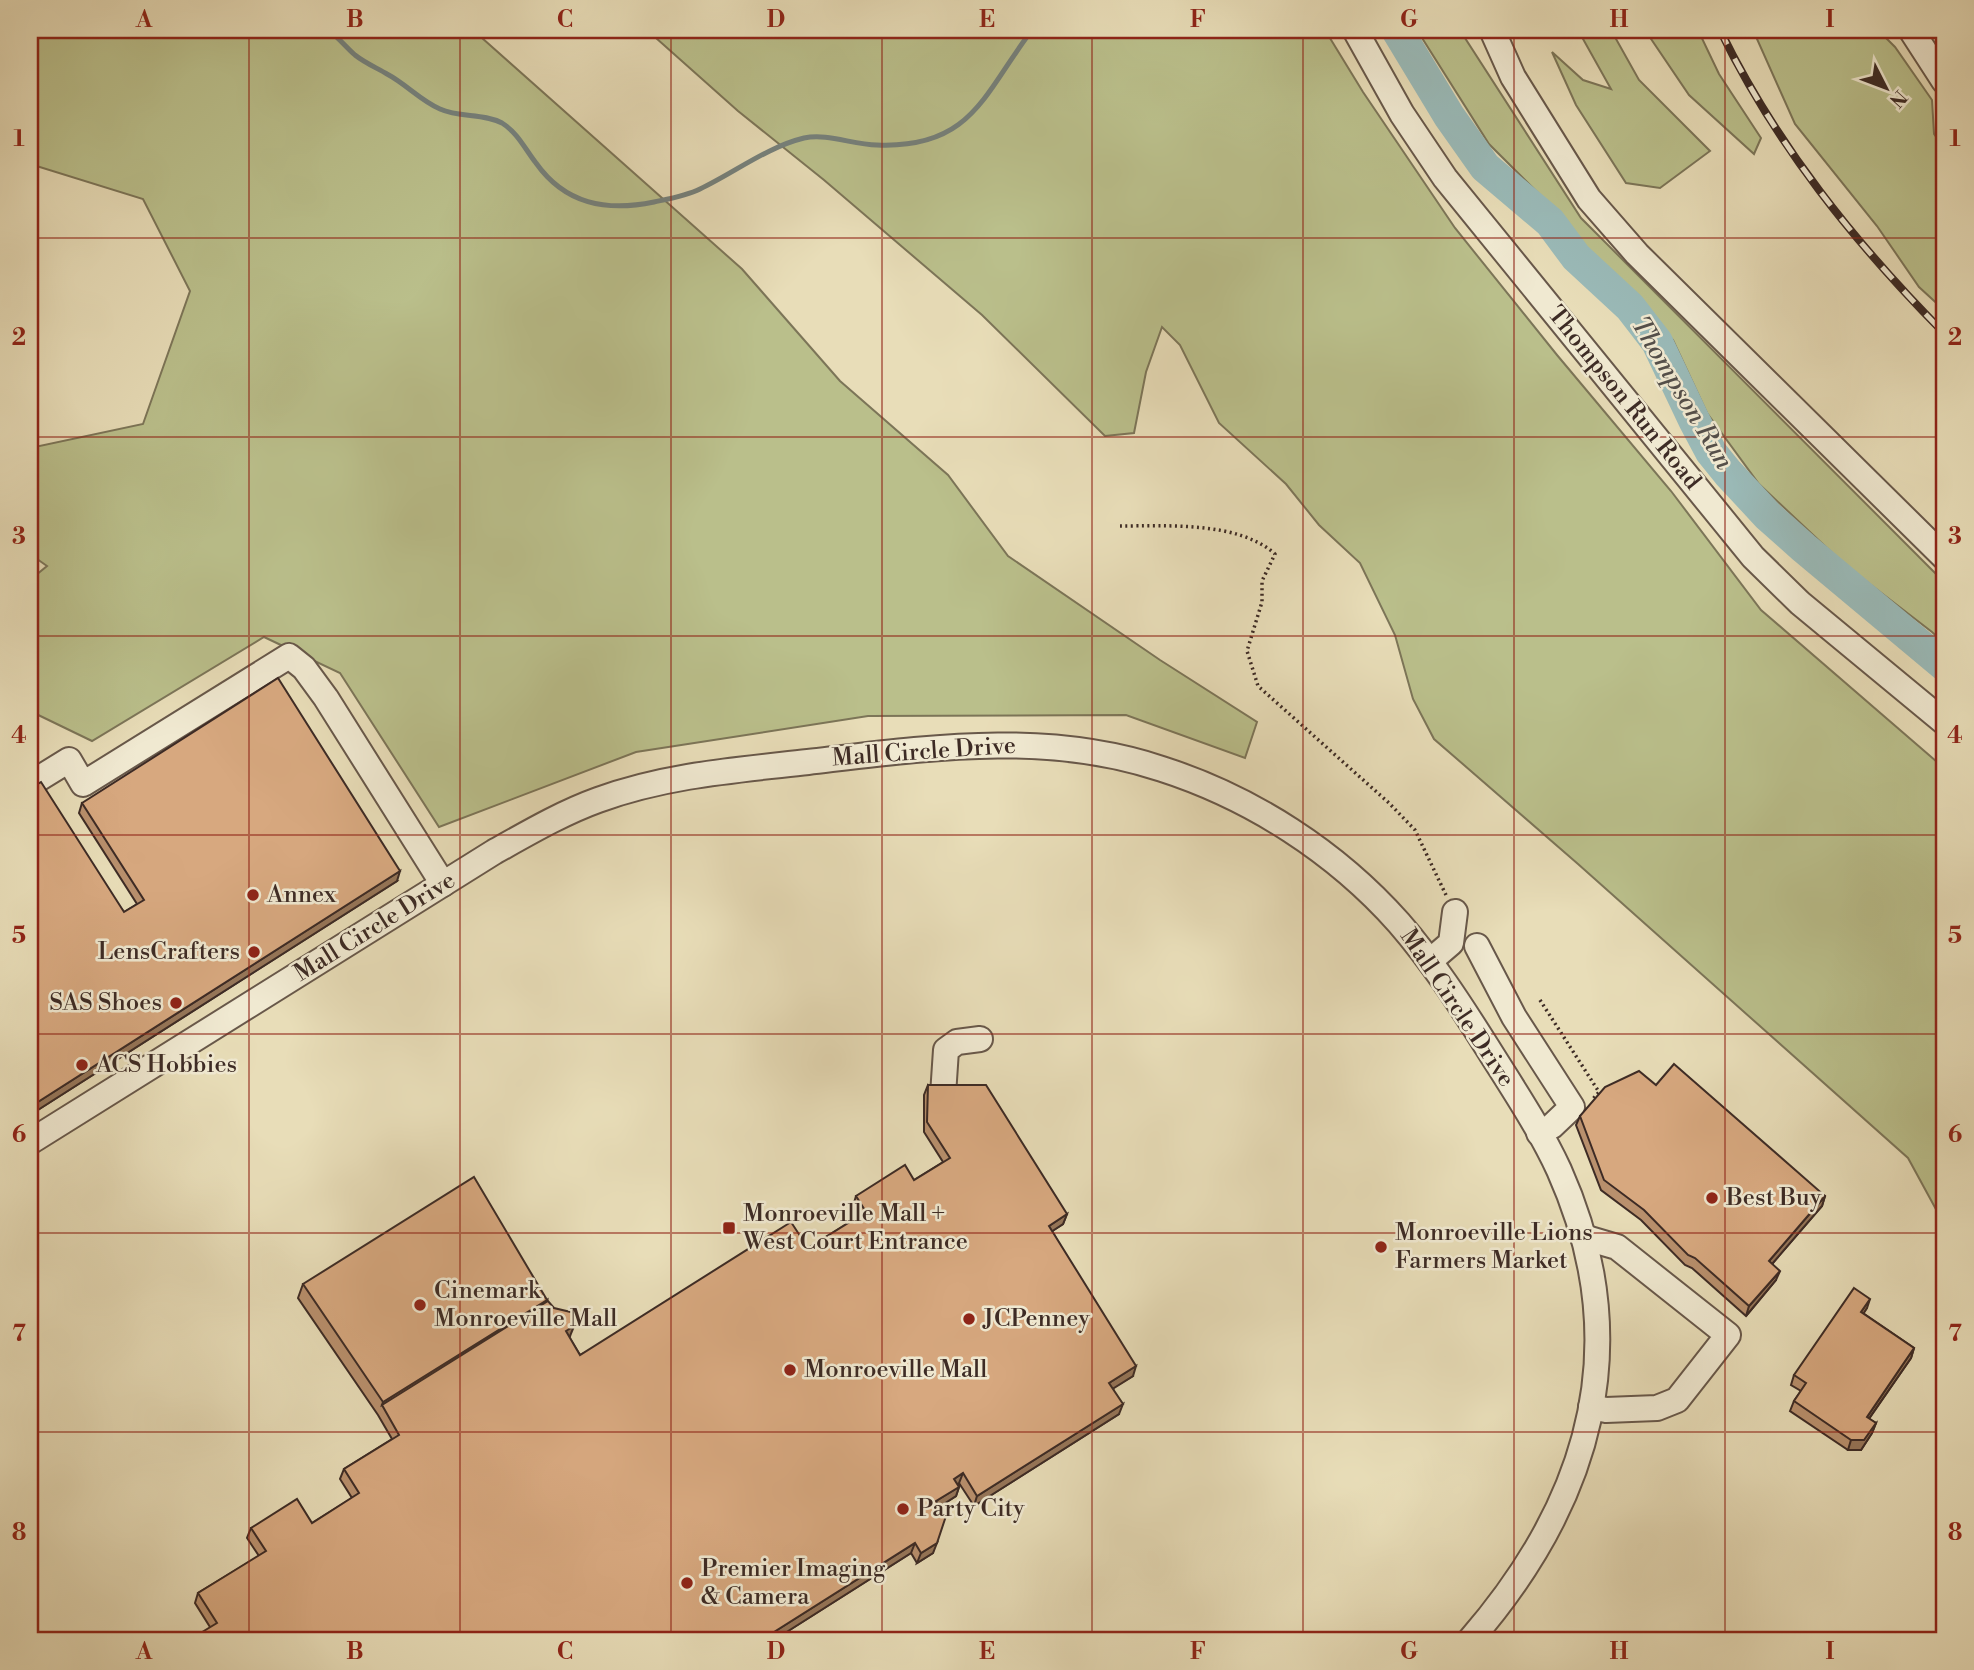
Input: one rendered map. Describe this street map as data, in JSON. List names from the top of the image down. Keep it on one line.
{"streets":{"street":["Thompson Run Road","Mall Circle Drive"]},"water":["Thompson Run"],"places":{"other":["Annex","LensCrafters","SAS Shoes","ACS Hobbies","Best Buy","Monroeville Lions Farmers Market","Cinemark Monroeville Mall","JCPenney","Monroeville Mall","Party City","Premier Imaging & Camera"],"transit":["Monroeville Mall + West Court Entrance"]},"north":"bottom right","grid":{"columns":["A","B","C","D","E","F","G","H","I"],"rows":["1","2","3","4","5","6","7","8"]}}
